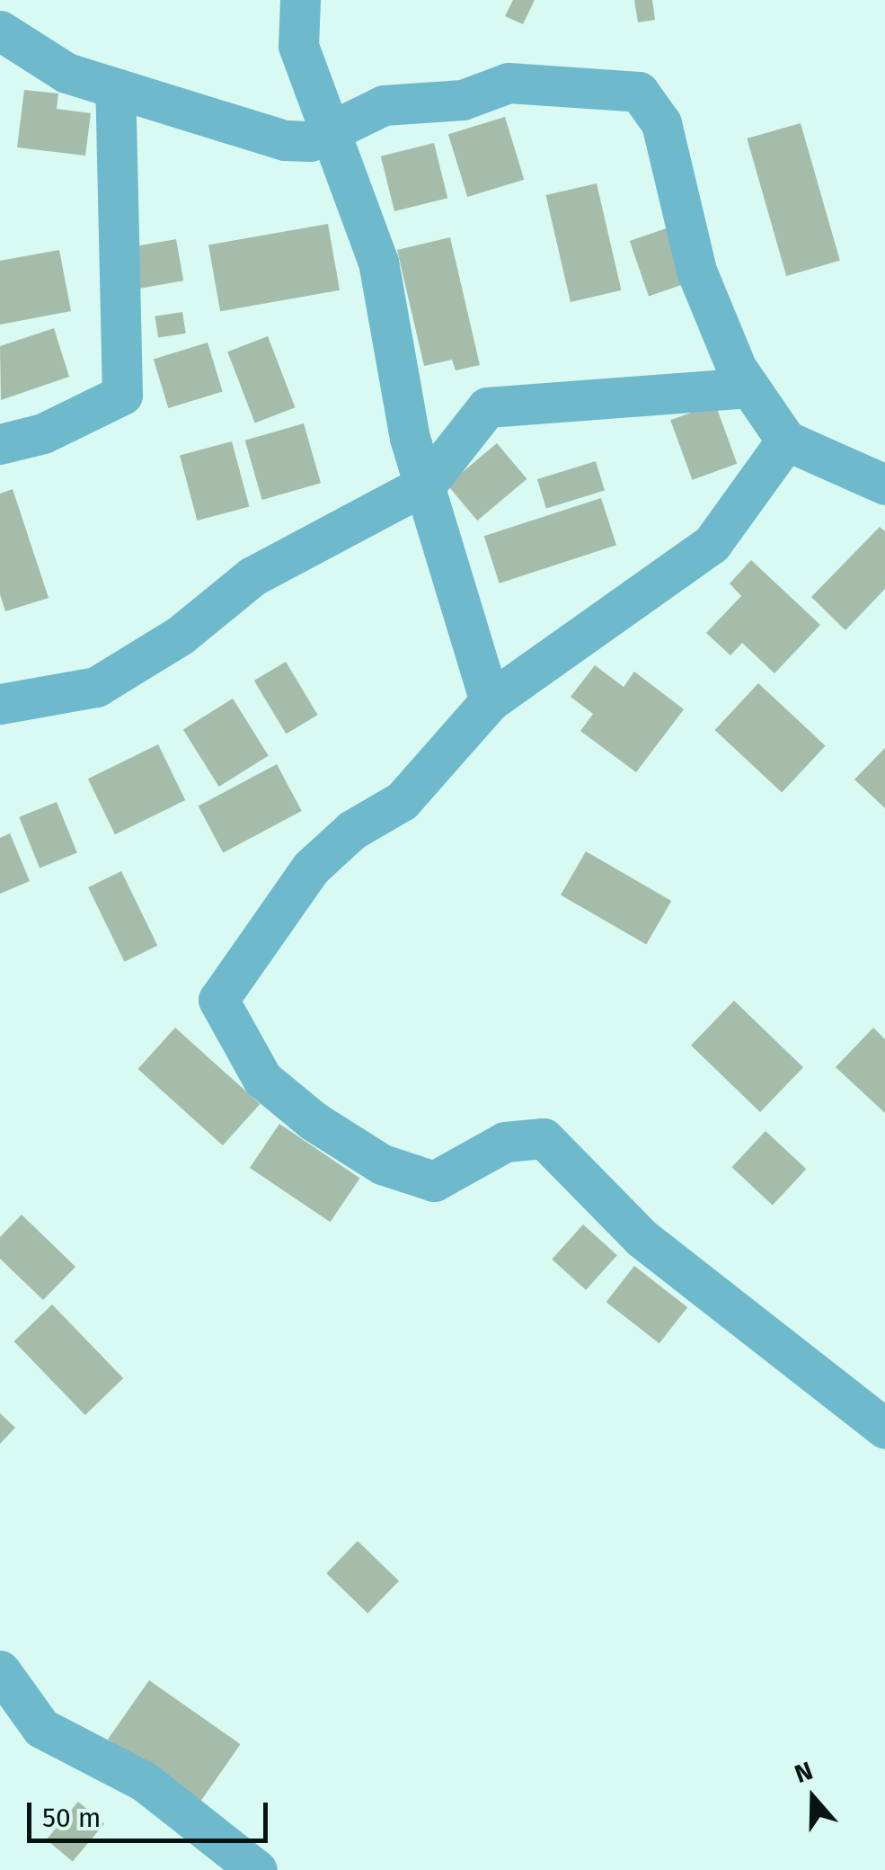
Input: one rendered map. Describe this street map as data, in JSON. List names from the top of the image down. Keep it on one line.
{"scale_bar":"50 m","north":"top"}
